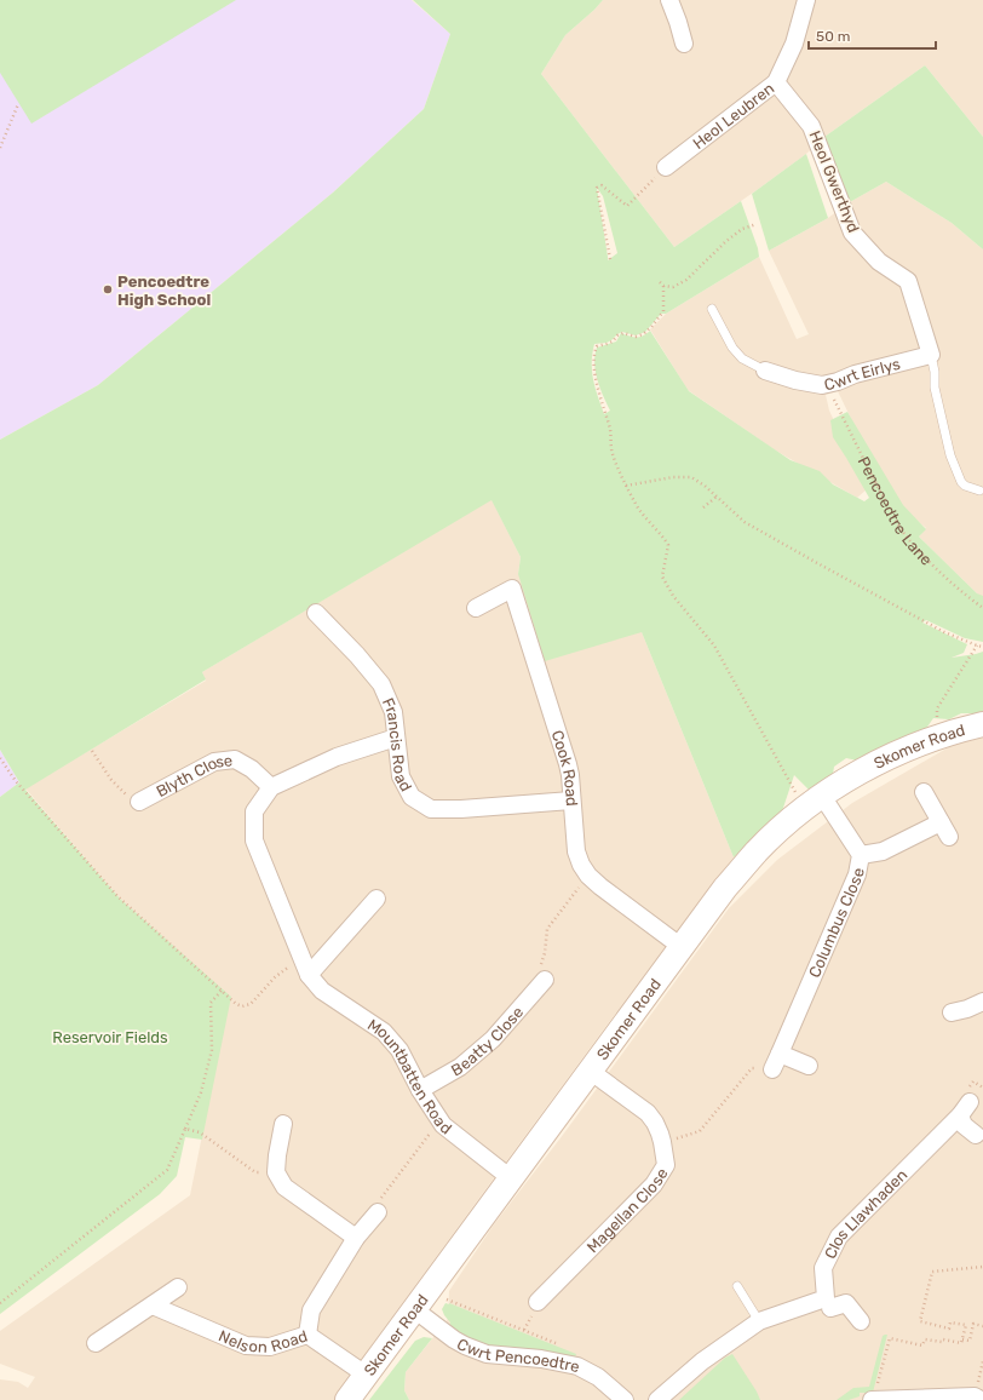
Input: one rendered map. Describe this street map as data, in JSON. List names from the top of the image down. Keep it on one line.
{"streets":{"street":["Heol Leubren","Heol Gwerthyd","Cwrt Eirlys","Francis Road","Skomer Road","Cook Road","Blyth Close","Columbus Close","Beatty Close","Mountbatten Road","Magellan Close","Clos Llawhaden","Nelson Road","Cwrt Pencoedtre"],"path":["Pencoedtre Lane"]},"crossings":[["Heol Leubren","Heol Gwerthyd"],["Heol Gwerthyd","Cwrt Eirlys"],["Francis Road","Cook Road"],["Skomer Road","Cook Road"],["Skomer Road","Columbus Close"],["Skomer Road","Mountbatten Road"],["Skomer Road","Magellan Close"],["Skomer Road","Nelson Road"],["Skomer Road","Cwrt Pencoedtre"],["Blyth Close","Mountbatten Road"],["Beatty Close","Mountbatten Road"]],"parks":["Reservoir Fields"],"places":["Pencoedtre High School"],"scale_bar":"50 m"}
